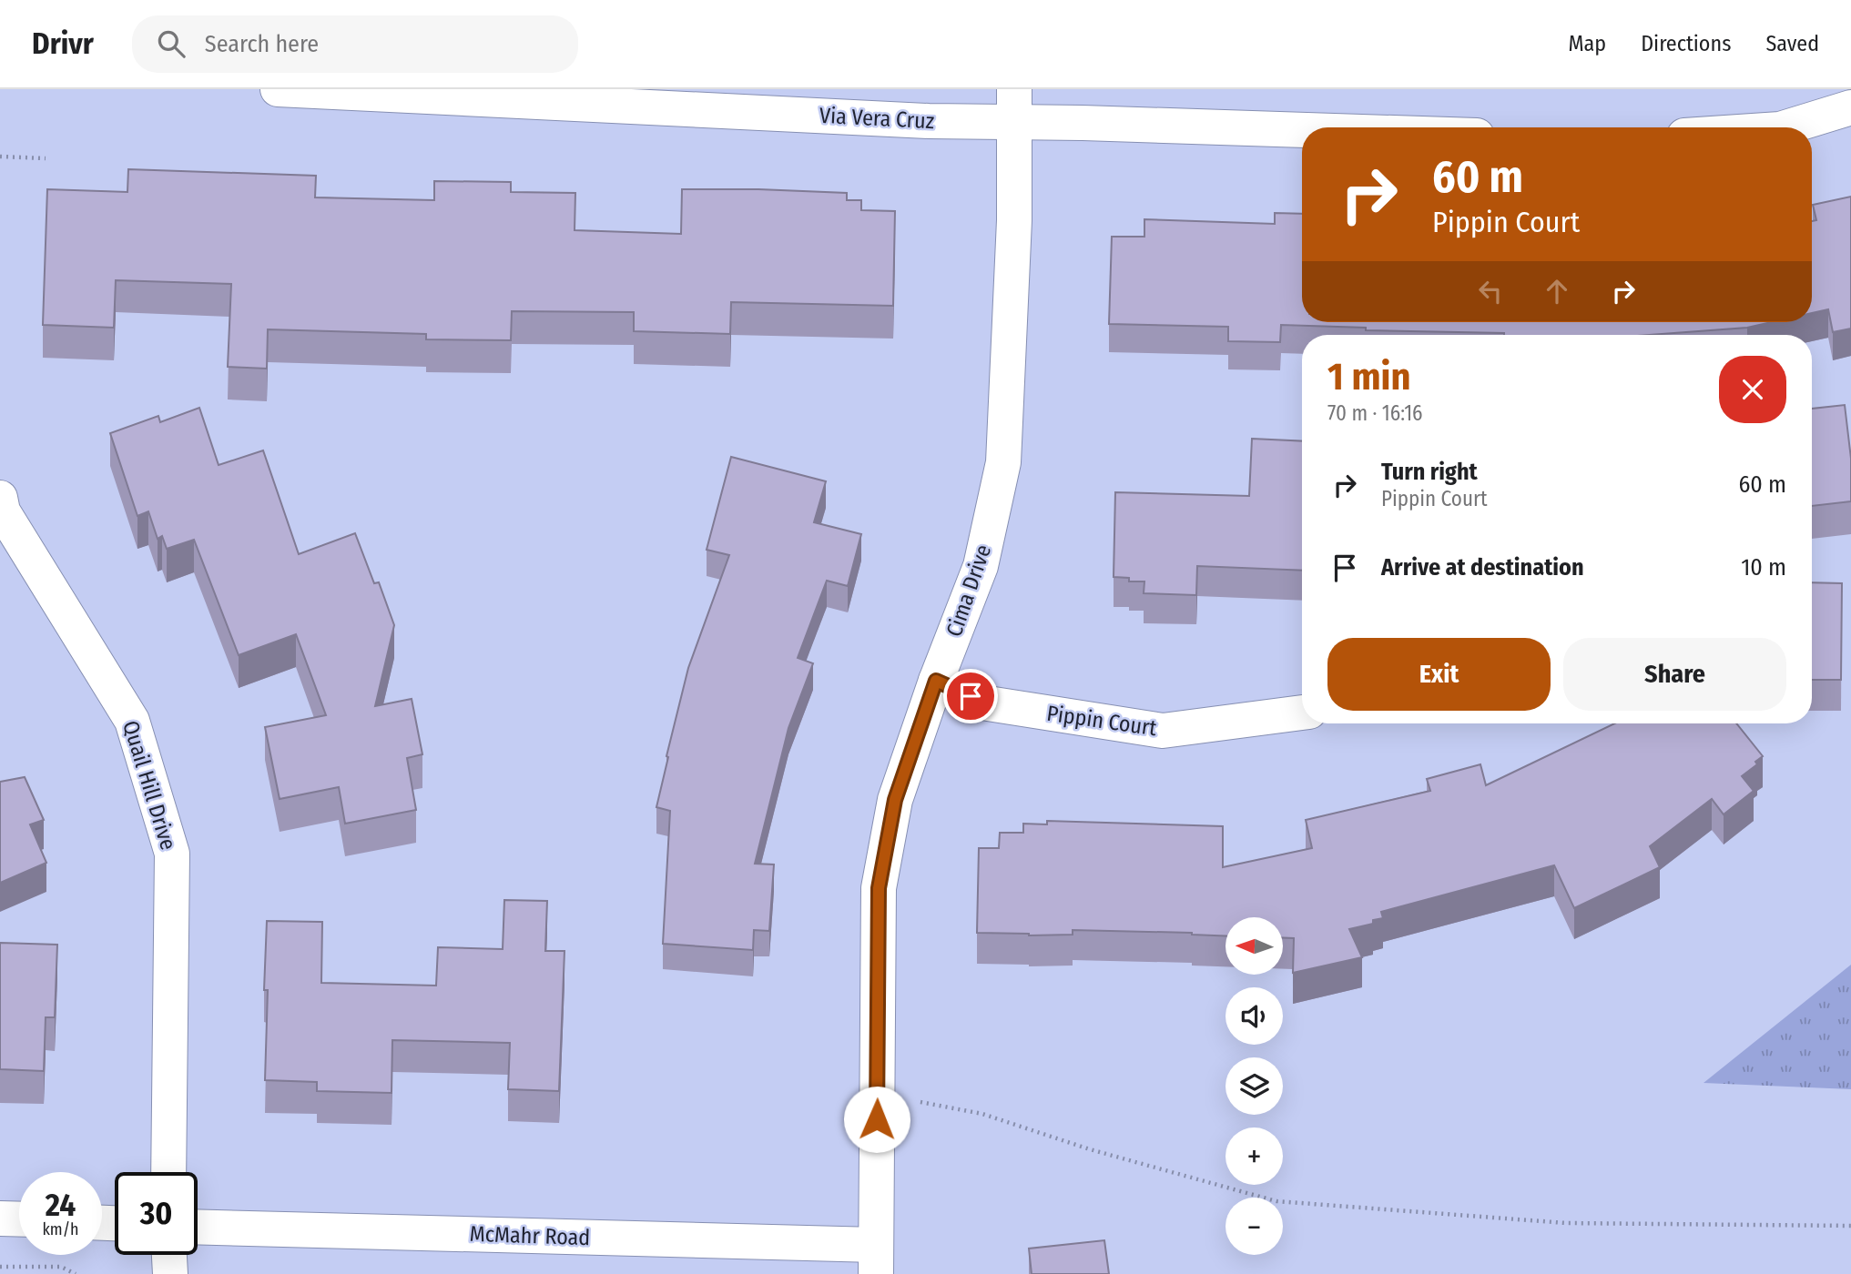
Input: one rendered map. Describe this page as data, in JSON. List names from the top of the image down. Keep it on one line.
{"streets":{"street":["Via Vera Cruz","Cima Drive","Pippin Court","Quail Hill Drive","McMahr Road"]},"crossings":[["Via Vera Cruz","Cima Drive"],["Cima Drive","Pippin Court"],["Cima Drive","McMahr Road"]],"north":"left","page":{"header":"Drivr","search":"Search here","nav":["Map","Directions","Saved"],"turn":["60 m","Pippin Court"],"heading":["1 min","70 m · 16:16"],"list":[{"name":"Turn right","note":"Pippin Court","value":"60 m"},{"name":"Arrive at destination","value":"10 m"}],"buttons":["Exit","Share"],"map_buttons":["+","−"],"speed":"24 km/h","limit":"30"}}
